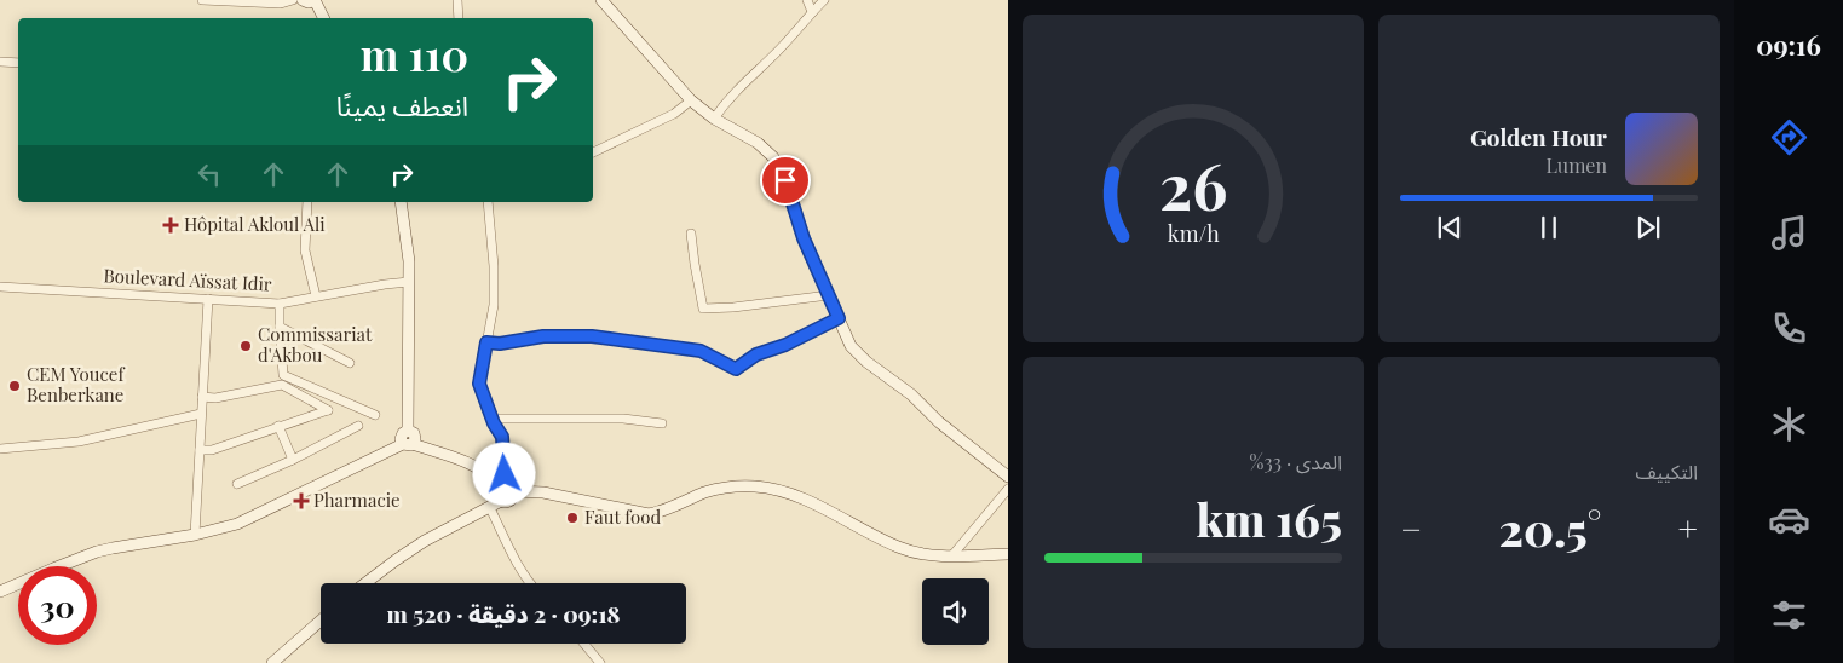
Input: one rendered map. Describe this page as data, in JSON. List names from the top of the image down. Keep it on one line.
{"streets":{"street":["Boulevard Aïssat Idir"]},"places":{"health":["Hôpital Akloul Ali","Pharmacie"],"other":["Commissariat d'Akbou","CEM Youcef Benberkane","Faut food"]},"page":{"tabs":"09:16","turn":["110 m","انعطف يمينًا"],"song":["Golden Hour","Lumen"],"tile":["التكييف",["المدى · 33%","165 km"]],"heat":["−","20.5°","+"],"limit":"30","trip":"09:18 · 2 دقيقة · 520 m","gauge":["26","km/h"]}}
